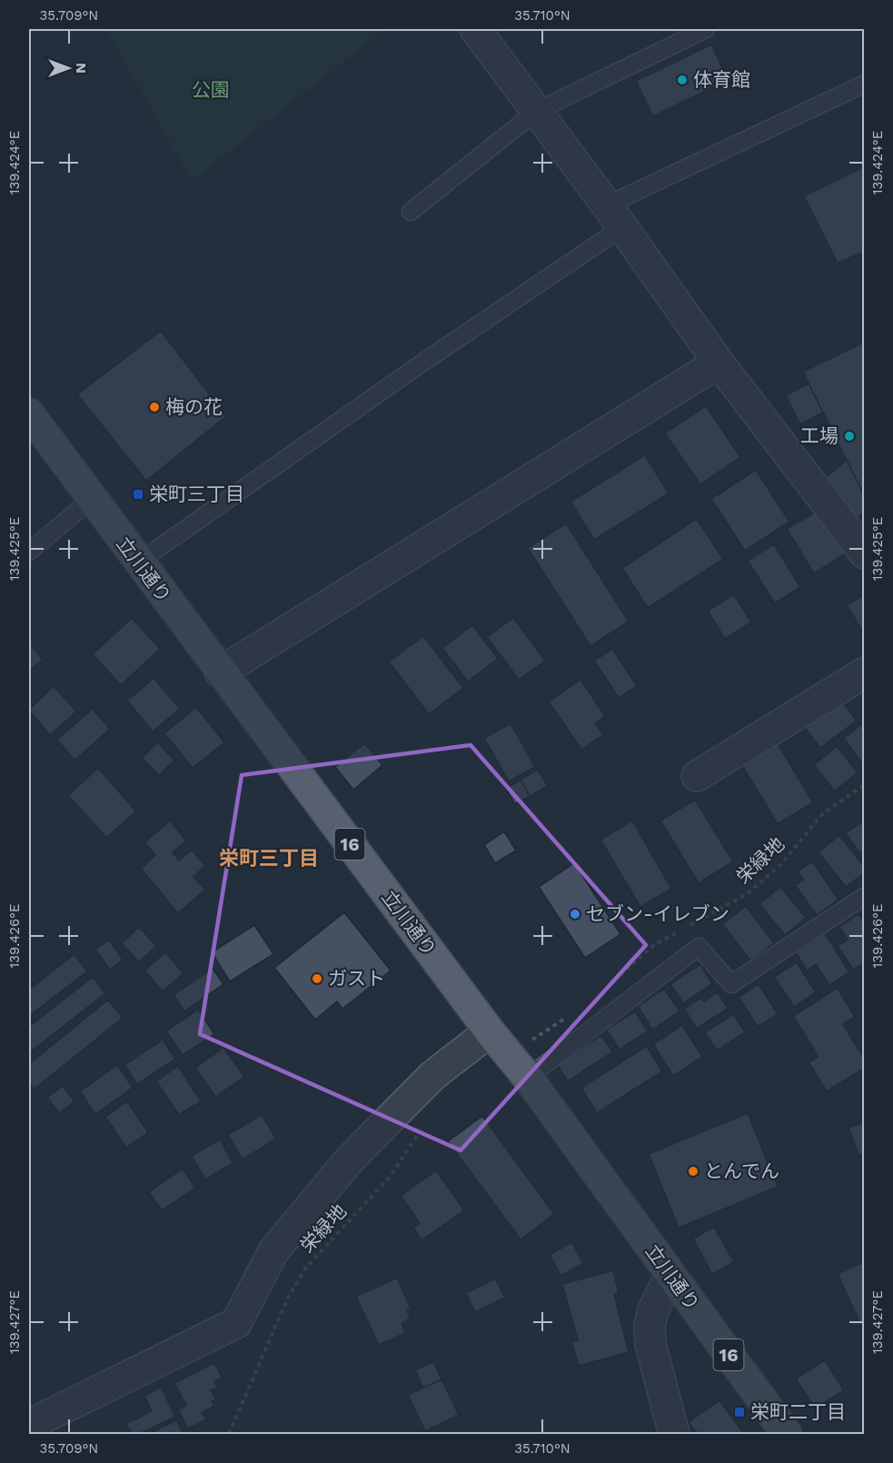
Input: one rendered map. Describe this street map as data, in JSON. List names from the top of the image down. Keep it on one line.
{"streets":{"main road":["立川通り","16"],"path":["栄緑地"]},"districts":["栄町三丁目"],"parks":["公園"],"places":{"other":["体育館","梅の花","工場","セブン-イレブン","ガスト","とんでん"],"transit":["栄町三丁目","栄町二丁目"]},"north":"right","coordinates":["35.709°N","35.710°N","139.424°E","139.425°E","139.426°E","139.427°E"]}
